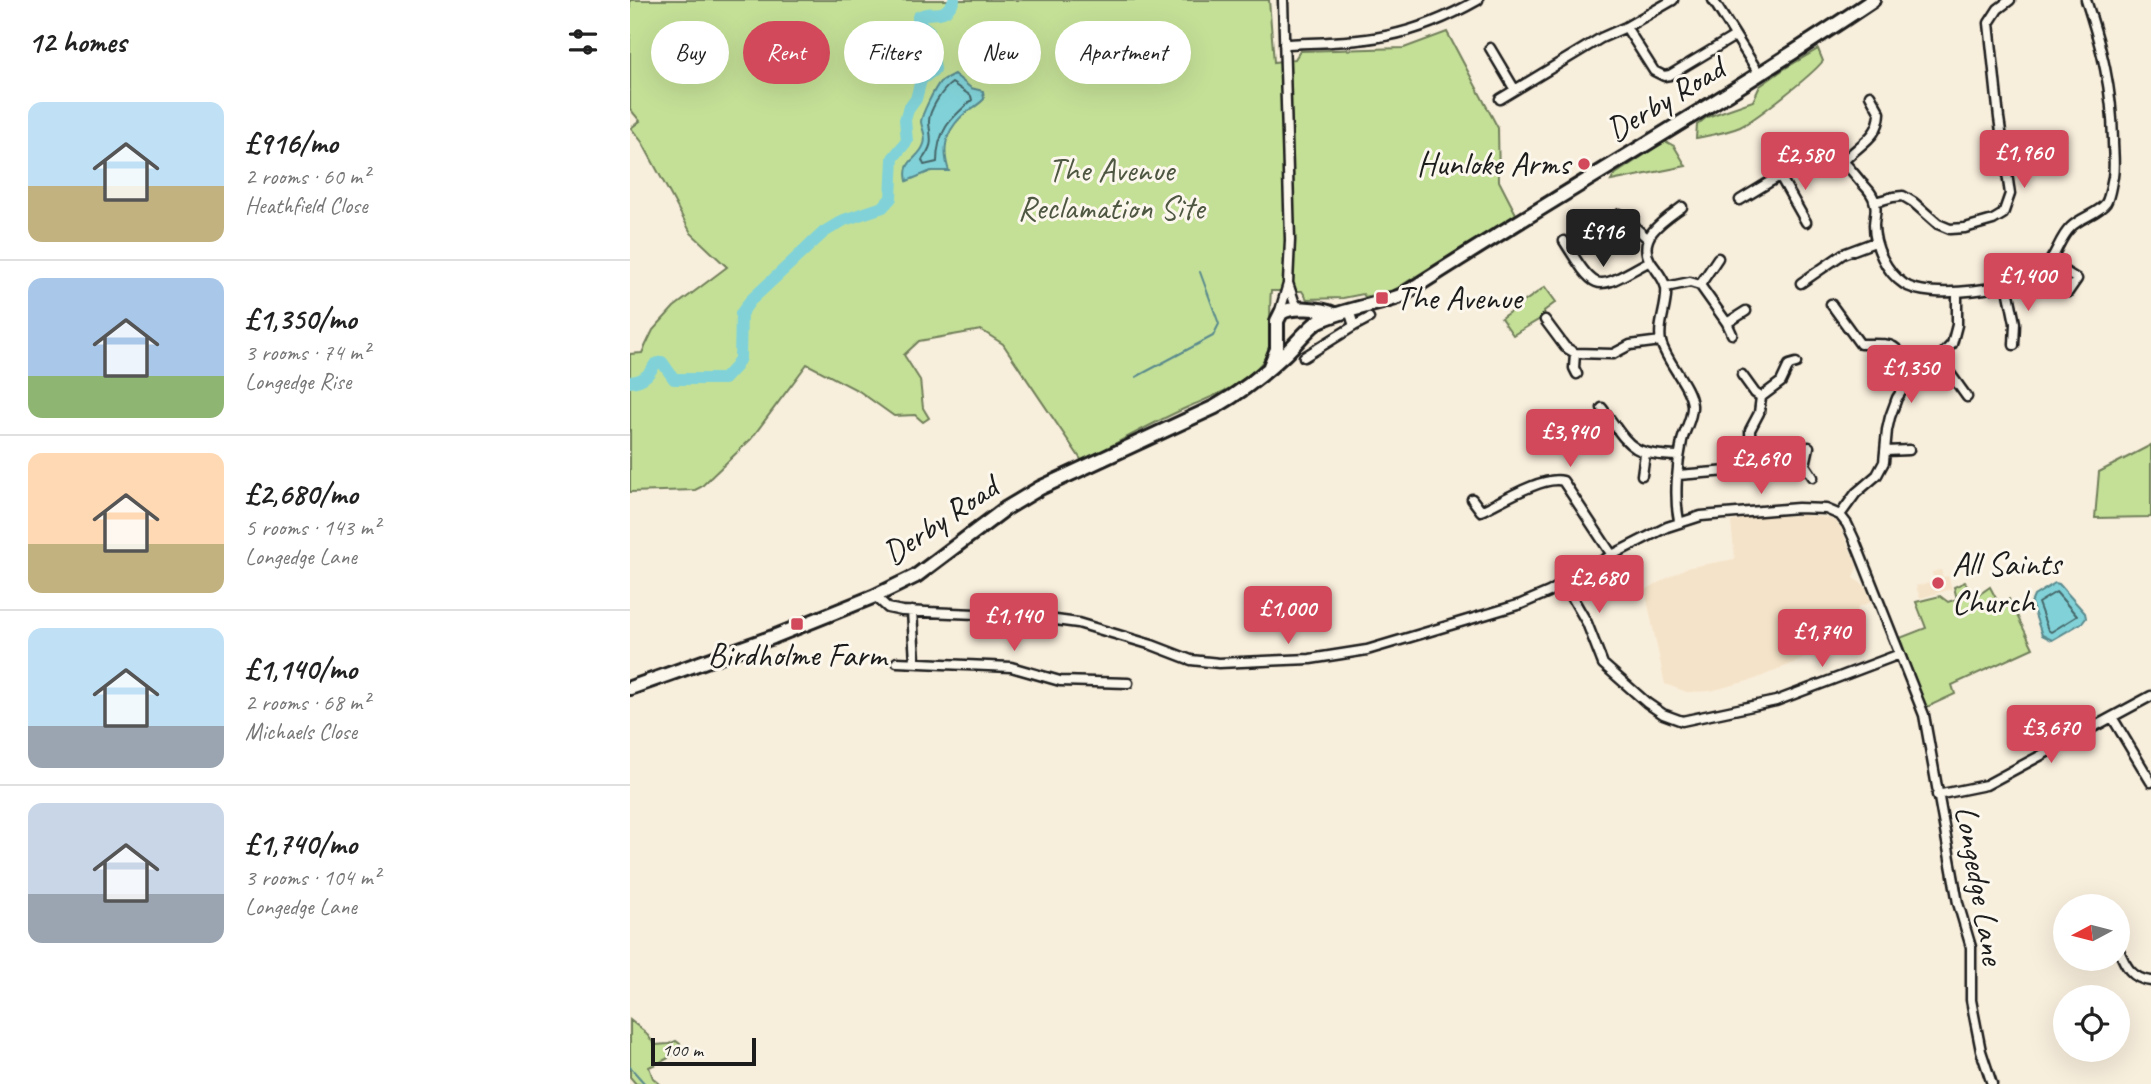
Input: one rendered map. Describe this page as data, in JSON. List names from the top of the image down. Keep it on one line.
{"streets":{"highway":["Derby Road"],"street":["Longedge Lane"]},"parks":["The Avenue Reclamation Site"],"places":{"other":["Hunloke Arms","All Saints Church"],"transit":["The Avenue","Birdholme Farm"]},"scale_bar":"100 m","north":"left","page":{"heading":"12 homes","chip":["Buy","Rent","Filters","New","Apartment"],"list":[{"name":"£916/mo","note":"2 rooms · 60 m² · Heathfield Close"},{"name":"£1,350/mo","note":"3 rooms · 74 m² · Longedge Rise"},{"name":"£2,680/mo","note":"5 rooms · 143 m² · Longedge Lane"},{"name":"£1,140/mo","note":"2 rooms · 68 m² · Michaels Close"},{"name":"£1,740/mo","note":"3 rooms · 104 m² · Longedge Lane"}],"price":["£1,960","£2,580","£916","£1,400","£1,350","£3,940","£2,690","£2,680","£1,000","£1,140","£1,740","£3,670"],"scale":"100 m"}}
